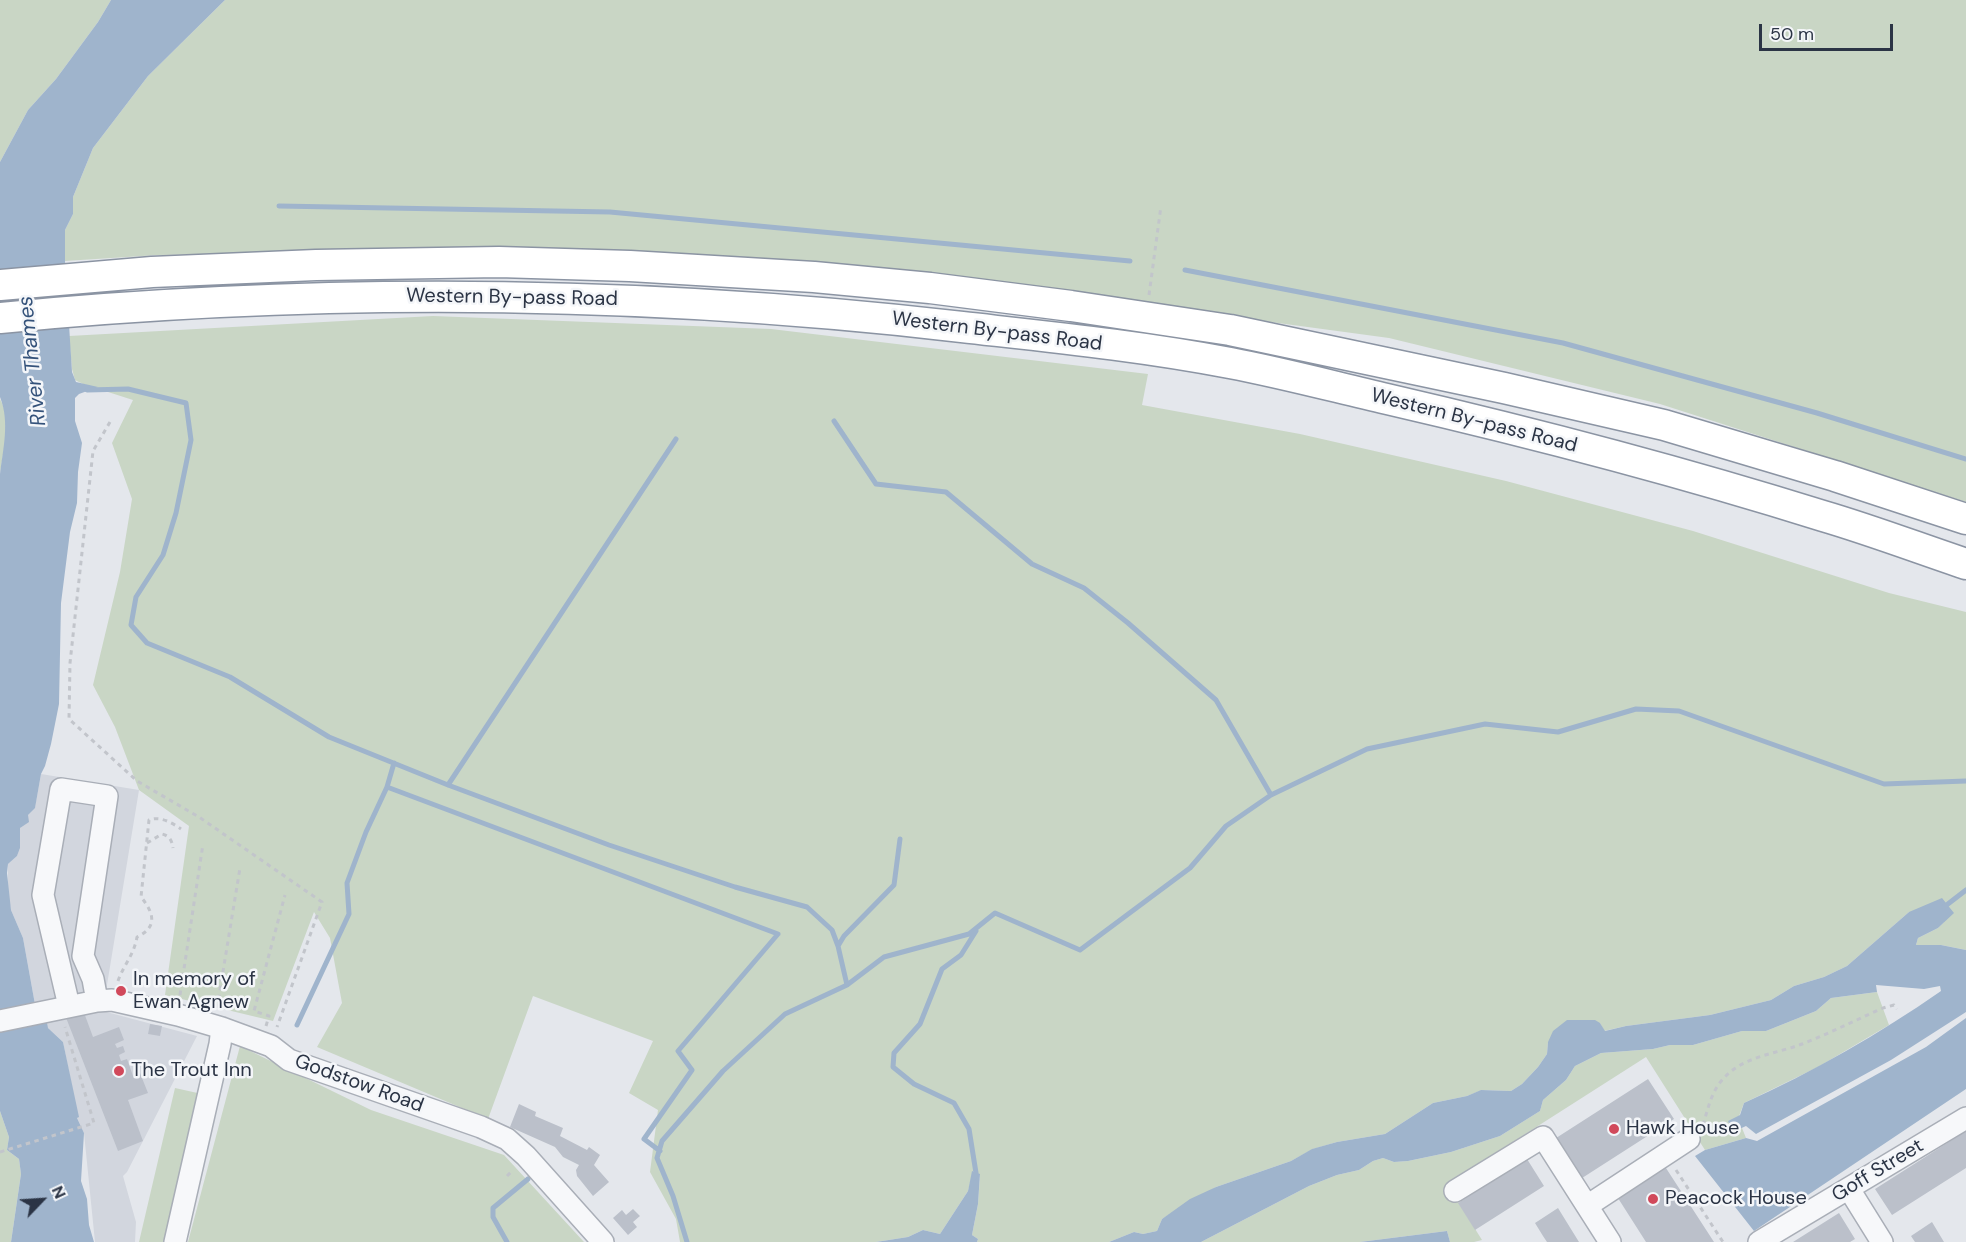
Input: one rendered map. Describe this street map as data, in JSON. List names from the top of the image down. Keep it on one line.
{"streets":{"highway":["Western By-pass Road"],"street":["Godstow Road","Goff Street"]},"water":["River Thames"],"places":["In memory of Ewan Agnew","The Trout Inn","Hawk House","Peacock House"],"scale_bar":"50 m","north":"top right"}
